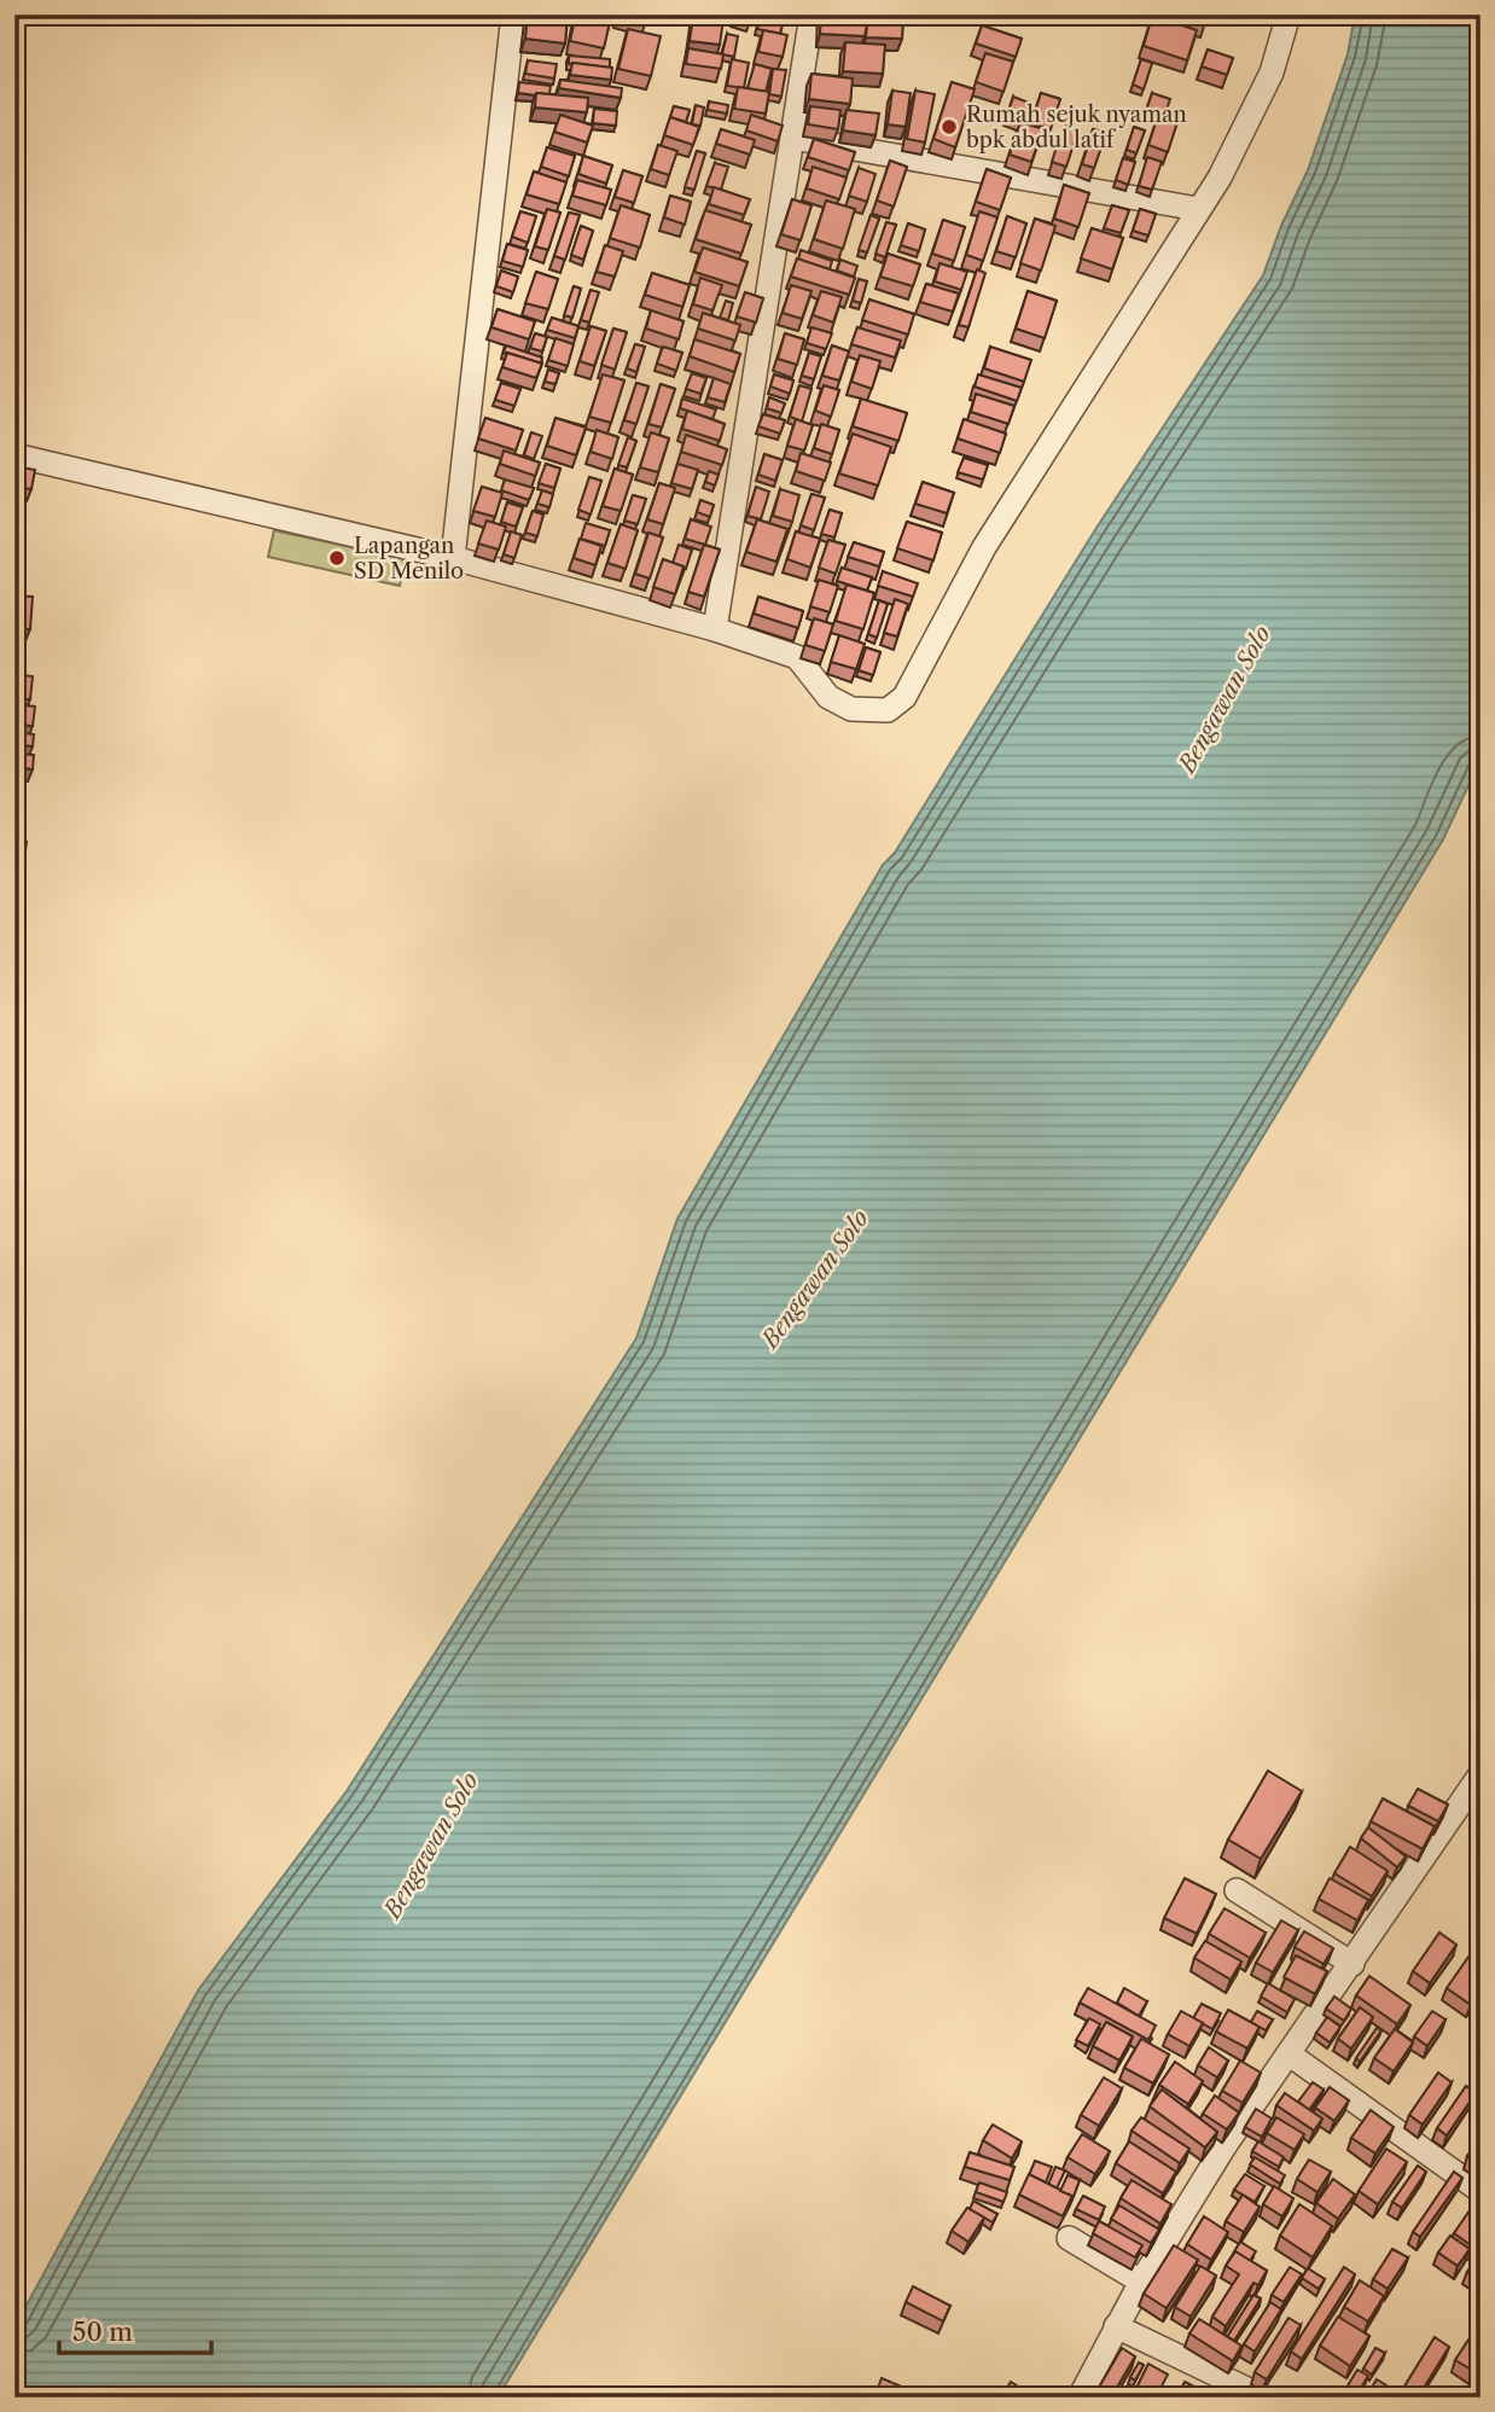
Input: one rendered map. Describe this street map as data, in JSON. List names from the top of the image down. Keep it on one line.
{"water":["Bengawan Solo"],"places":["Rumah sejuk nyaman bpk abdul latif","Lapangan SD Menilo"],"scale_bar":"50 m"}
